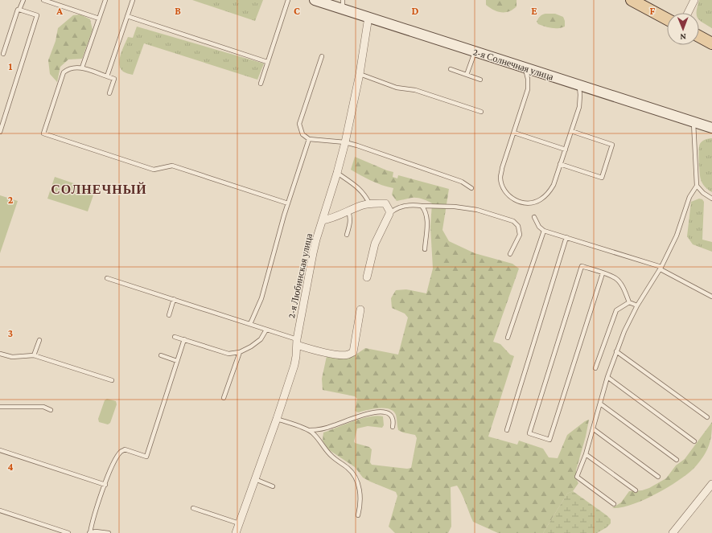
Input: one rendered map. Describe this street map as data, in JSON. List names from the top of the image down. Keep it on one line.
{"streets":{"main road":["2-я Солнечная улица"],"street":["2-я Любинская улица"]},"crossings":[["2-я Солнечная улица","2-я Любинская улица"]],"districts":["СОЛНЕЧНЫЙ"],"north":"bottom","grid":{"columns":["A","B","C","D","E","F"],"rows":["1","2","3","4"]}}
